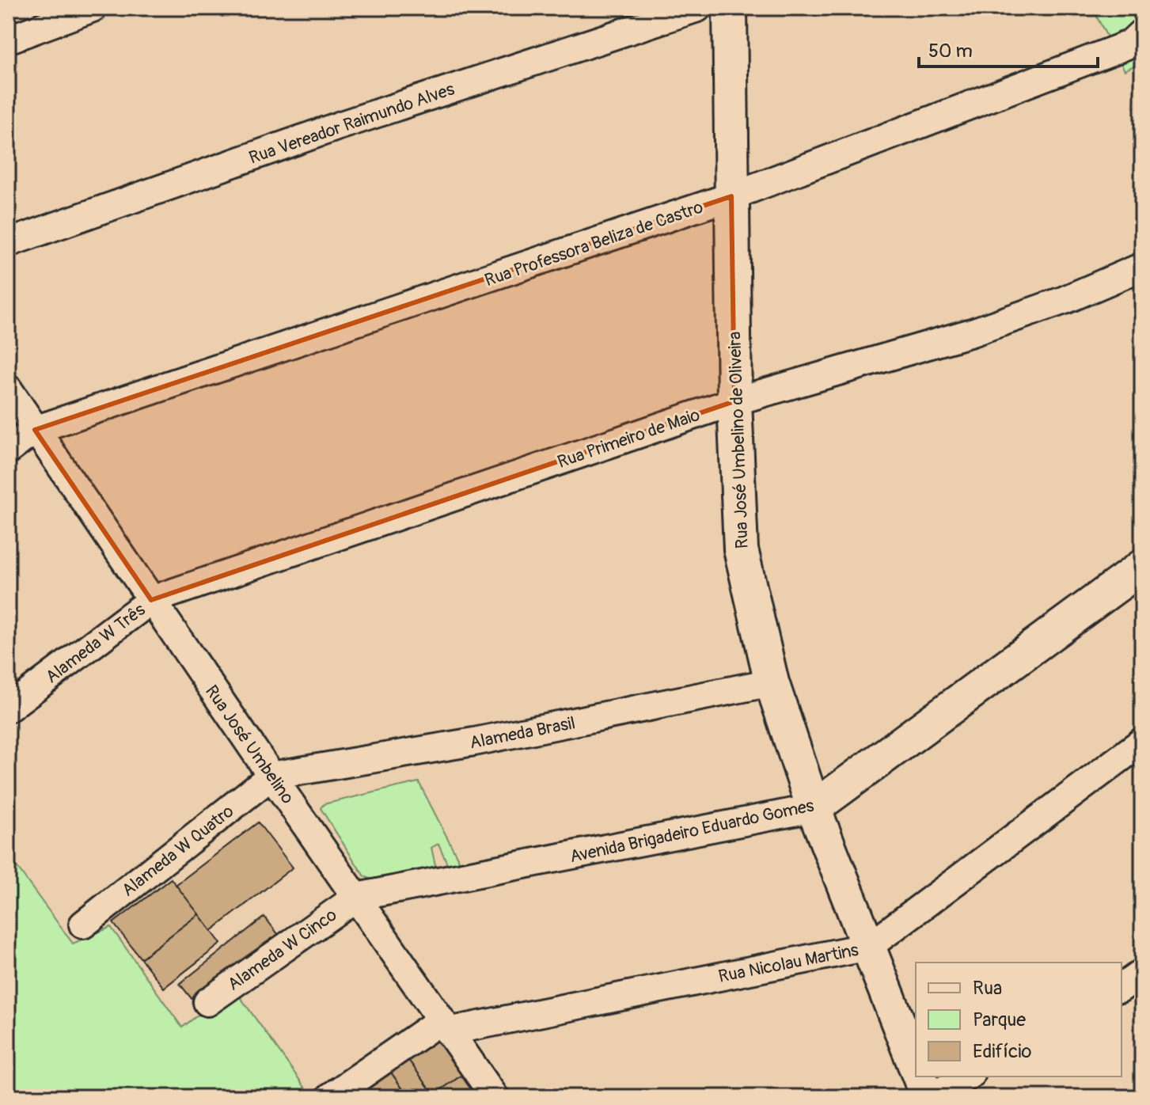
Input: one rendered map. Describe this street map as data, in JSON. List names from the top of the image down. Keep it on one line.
{"streets":{"street":["Rua Vereador Raimundo Alves","Rua Professora Beliza de Castro","Rua Primeiro de Maio","Rua José Umbelino de Oliveira","Alameda W Três","Alameda Brasil","Rua José Umbelino","Avenida Brigadeiro Eduardo Gomes","Alameda W Quatro","Alameda W Cinco","Rua Nicolau Martins"]},"crossings":[["Rua Professora Beliza de Castro","Rua José Umbelino de Oliveira"],["Rua Professora Beliza de Castro","Rua José Umbelino"],["Rua Primeiro de Maio","Rua José Umbelino de Oliveira"],["Rua Primeiro de Maio","Alameda W Três"],["Rua Primeiro de Maio","Rua José Umbelino"],["Rua José Umbelino de Oliveira","Alameda Brasil"],["Rua José Umbelino de Oliveira","Avenida Brigadeiro Eduardo Gomes"],["Rua José Umbelino de Oliveira","Rua Nicolau Martins"],["Alameda W Três","Rua José Umbelino"],["Alameda Brasil","Rua José Umbelino"],["Alameda Brasil","Alameda W Quatro"],["Rua José Umbelino","Avenida Brigadeiro Eduardo Gomes"],["Rua José Umbelino","Alameda W Quatro"],["Rua José Umbelino","Alameda W Cinco"],["Rua José Umbelino","Rua Nicolau Martins"],["Avenida Brigadeiro Eduardo Gomes","Alameda W Cinco"]],"legend":["Rua","Parque","Edifício"],"scale_bar":"50 m"}
